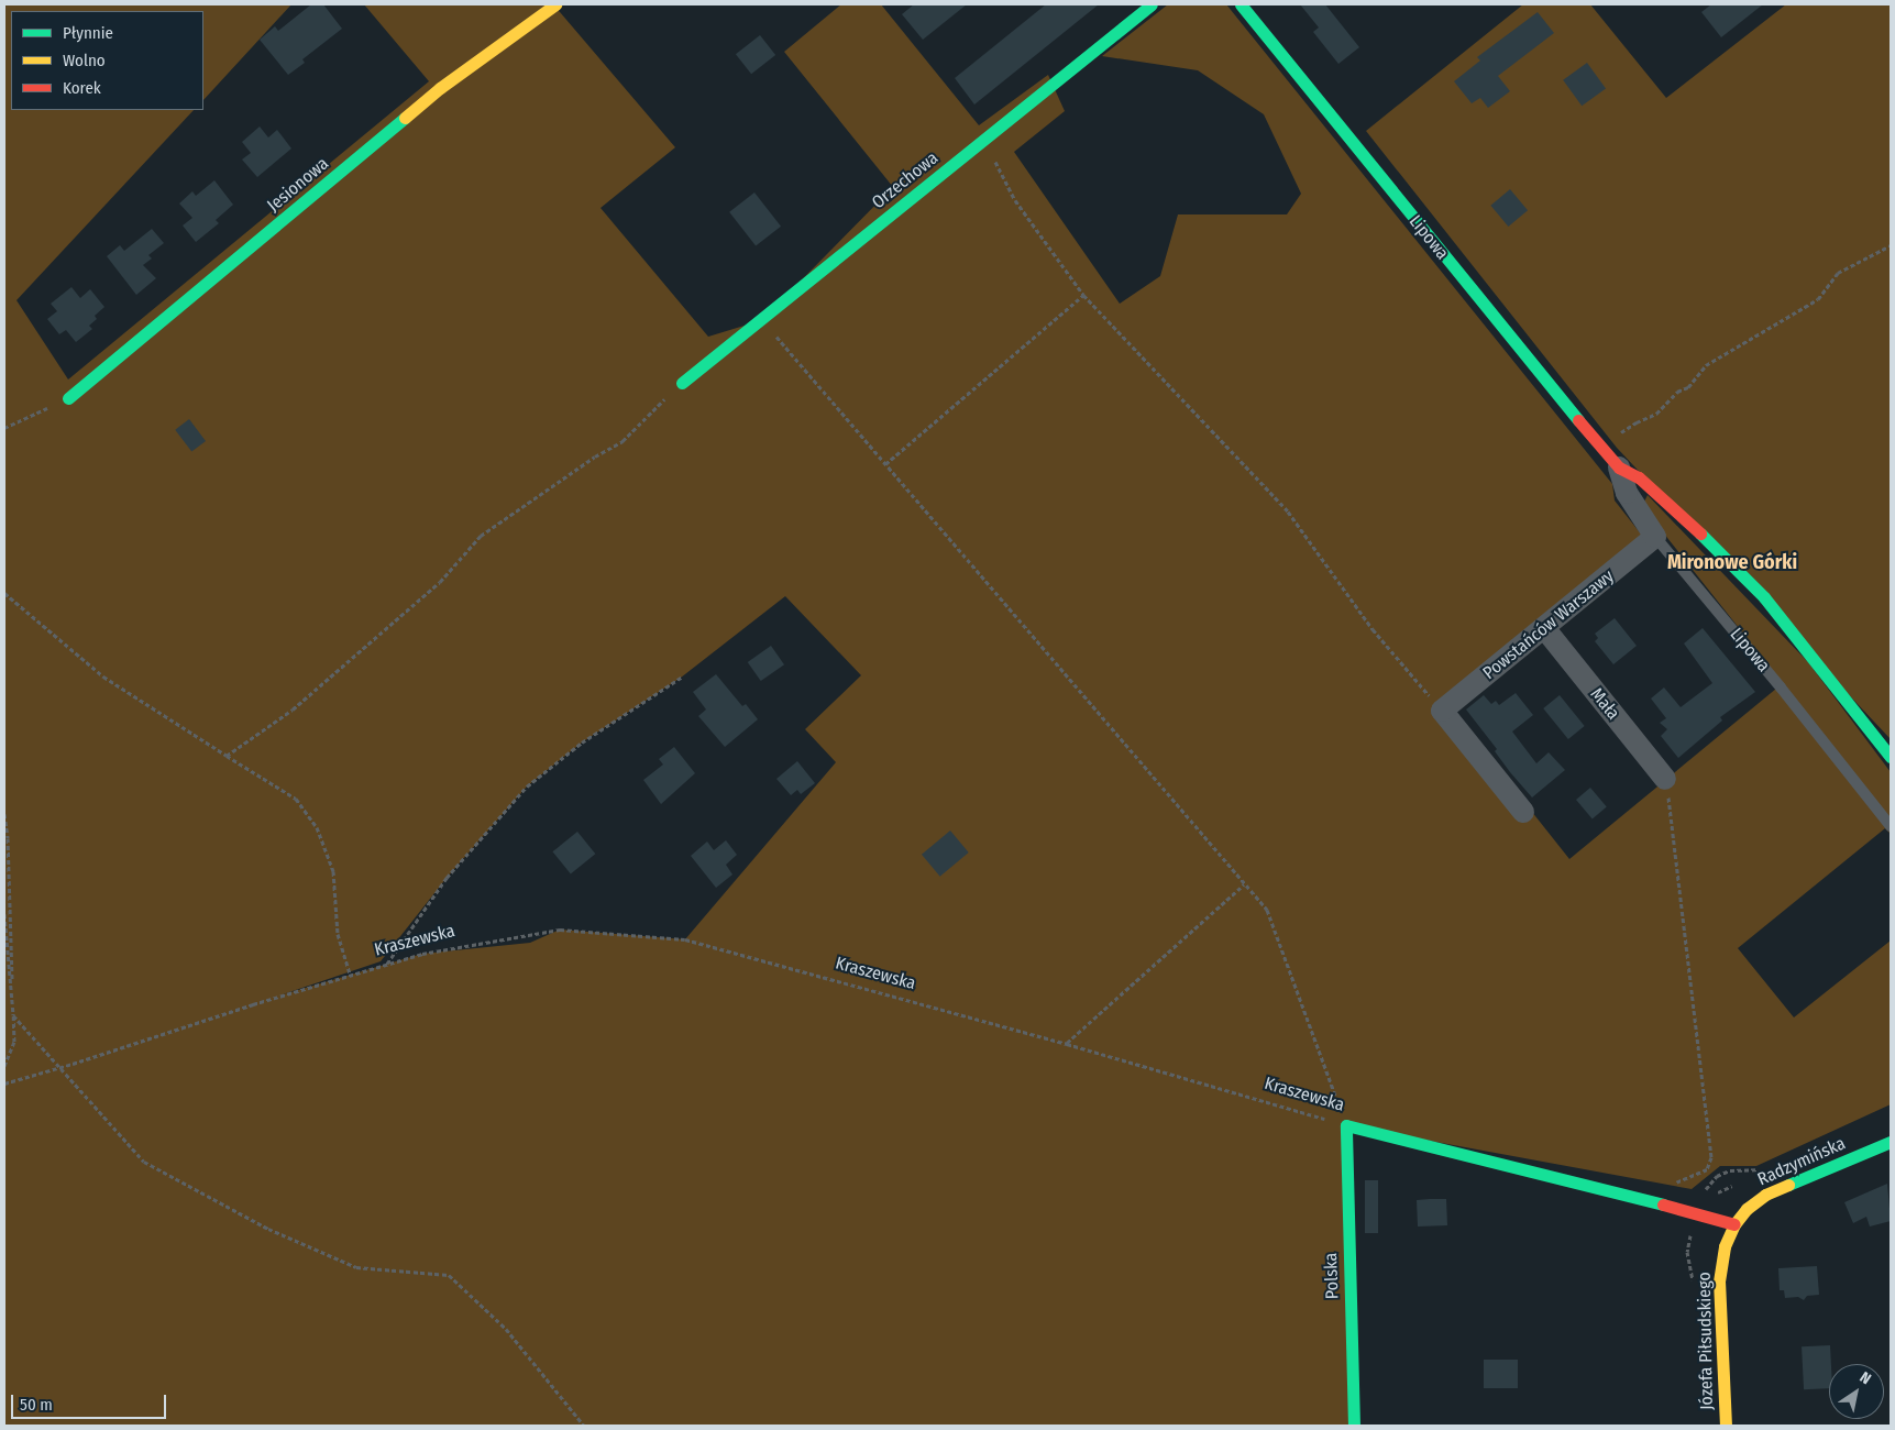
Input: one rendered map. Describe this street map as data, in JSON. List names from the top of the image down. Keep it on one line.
{"streets":{"street":["Orzechowa","Jesionowa","Lipowa","Powstańców Warszawy","Mała","Kraszewska","Radzymińska","Polska","Józefa Piłsudskiego"]},"crossings":[["Lipowa","Powstańców Warszawy"],["Powstańców Warszawy","Mała"],["Kraszewska","Radzymińska"],["Kraszewska","Polska"],["Kraszewska","Józefa Piłsudskiego"],["Radzymińska","Józefa Piłsudskiego"]],"districts":["Mironowe Górki"],"legend":["Płynnie","Wolno","Korek"],"scale_bar":"50 m","north":"top right"}
